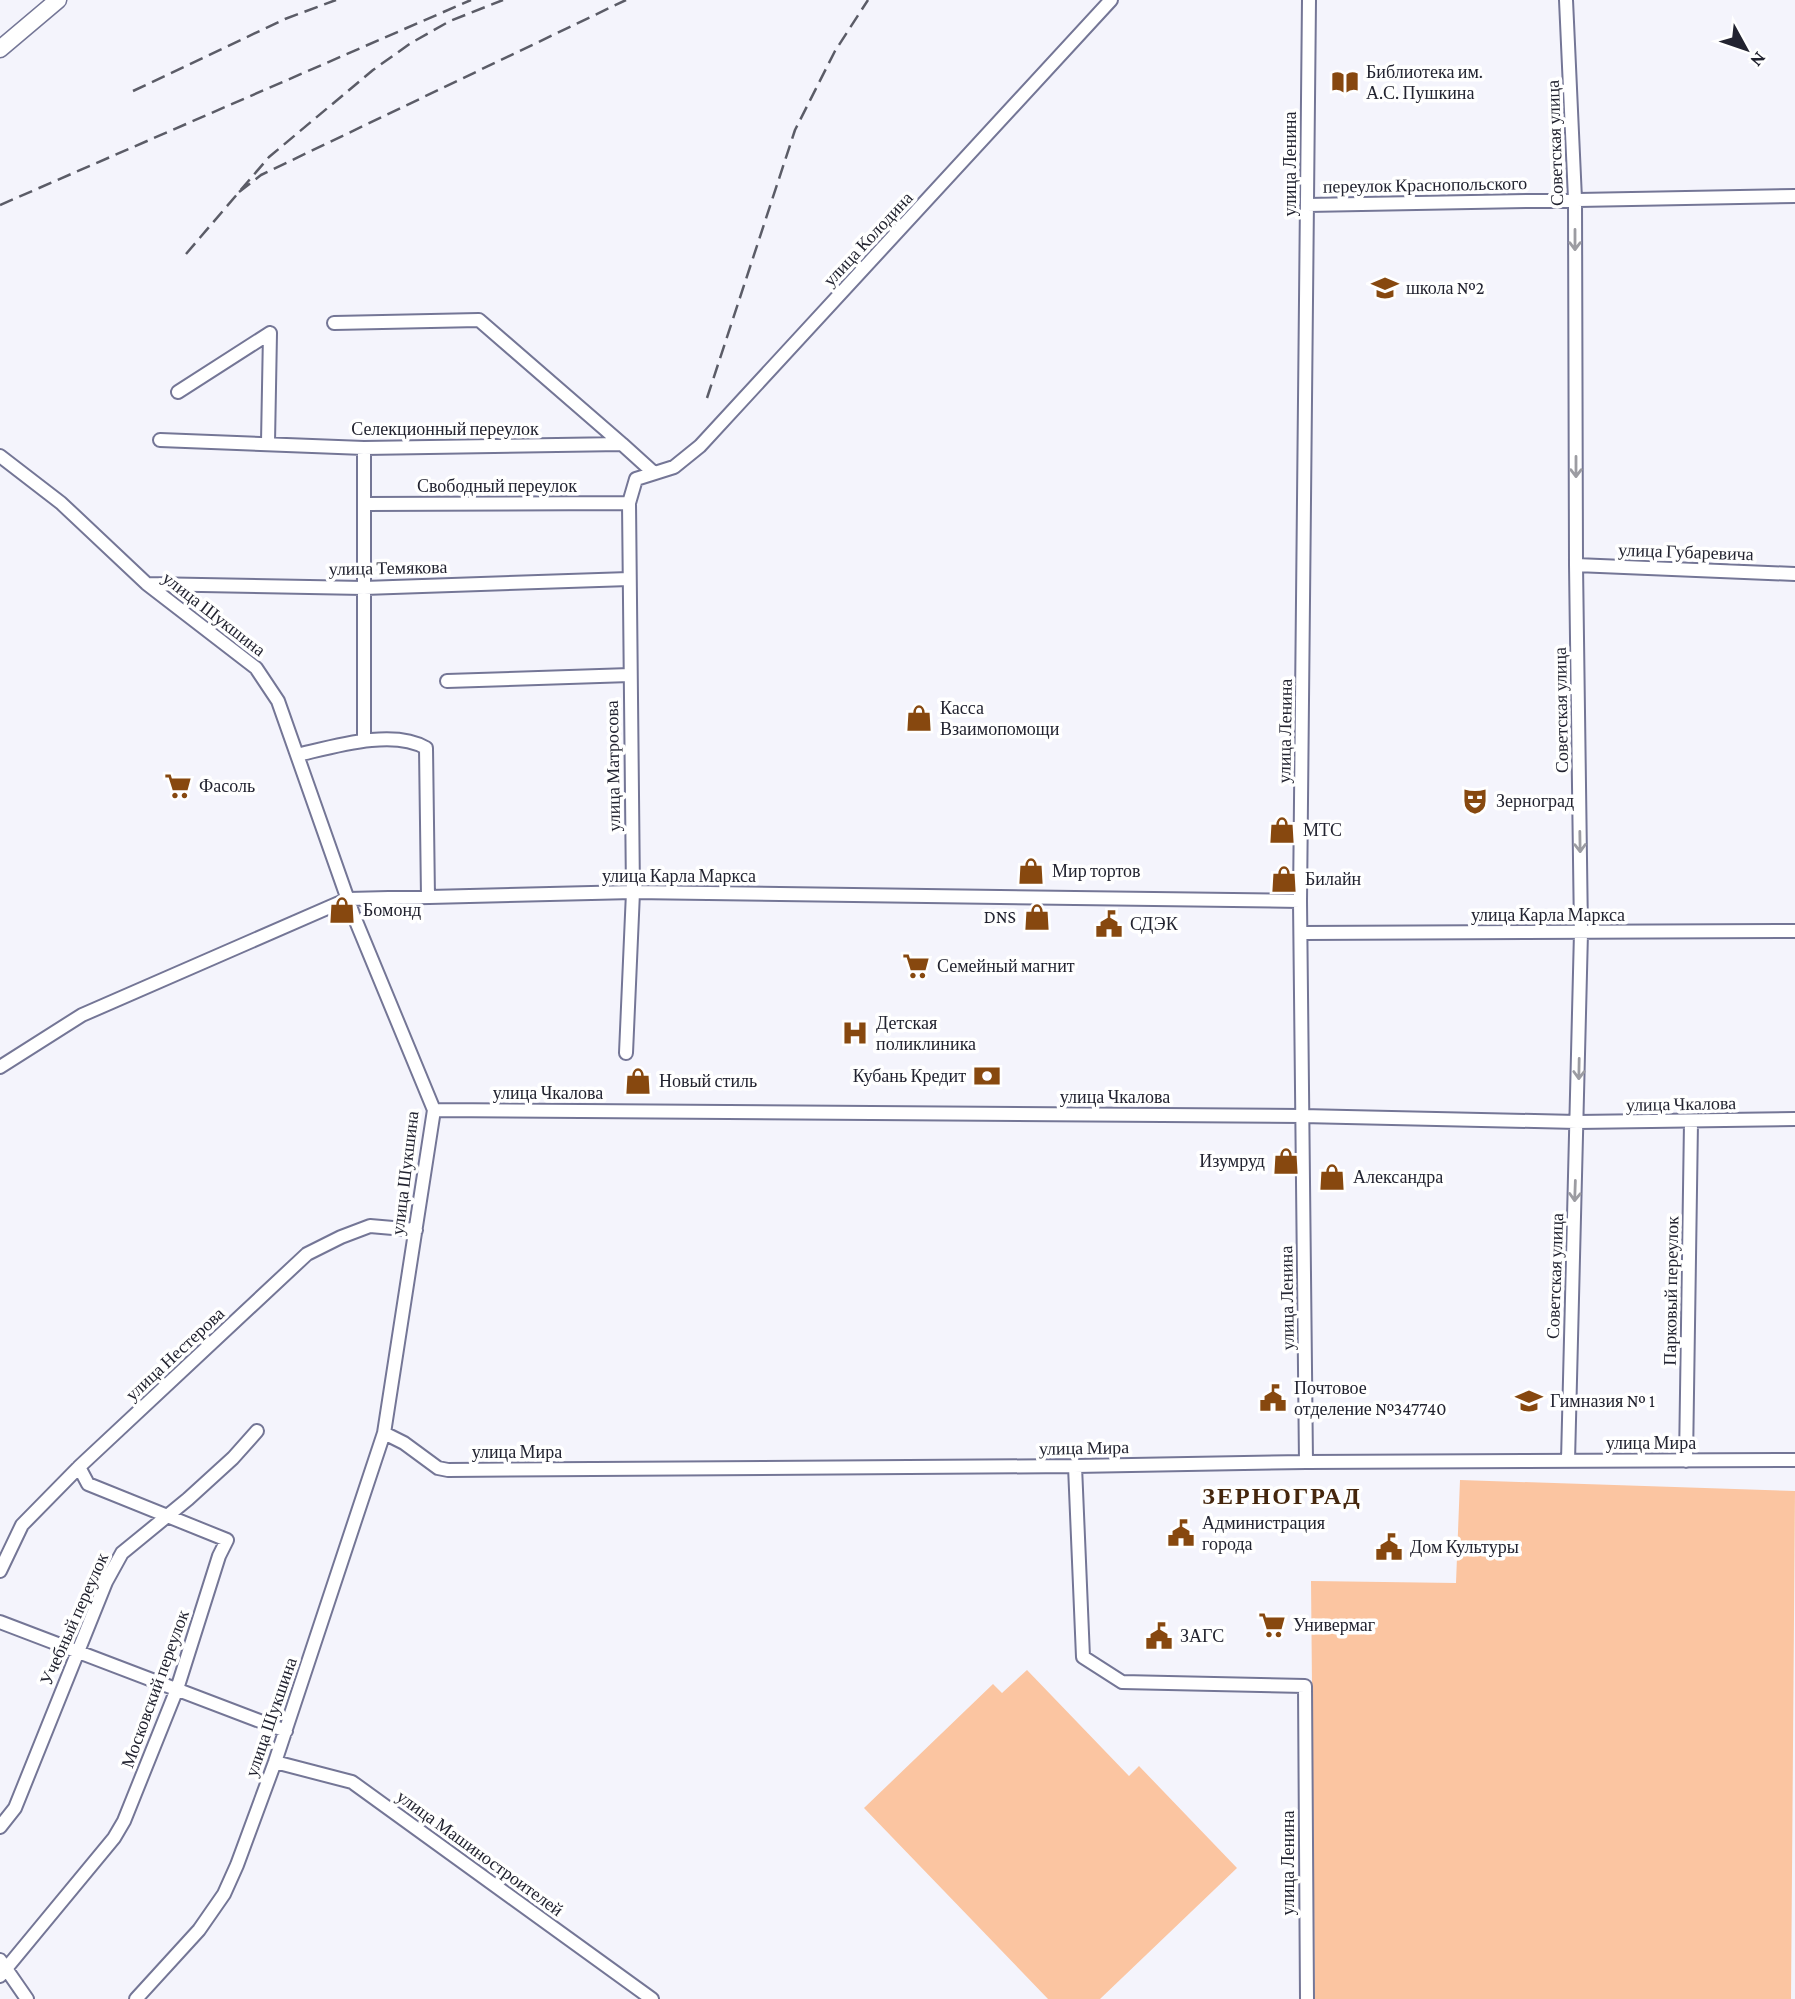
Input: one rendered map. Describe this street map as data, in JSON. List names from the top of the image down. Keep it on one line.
{"streets":{"street":["Советская улица","улица Ленина","переулок Краснопольского","улица Колодина","Селекционный переулок","Свободный переулок","улица Губаревича","улица Темякова","улица Шукшина","улица Матросова","улица Карла Маркса","улица Чкалова","Парковый переулок","улица Нестерова","улица Мира","Учебный переулок","Московский переулок","улица Машиностроителей"]},"crossings":[["Советская улица","переулок Краснопольского"],["Советская улица","улица Губаревича"],["Советская улица","улица Карла Маркса"],["Советская улица","улица Чкалова"],["Советская улица","улица Мира"],["улица Ленина","переулок Краснопольского"],["улица Ленина","улица Карла Маркса"],["улица Ленина","улица Чкалова"],["улица Ленина","улица Мира"],["улица Колодина","улица Матросова"],["Свободный переулок","улица Матросова"],["улица Темякова","улица Шукшина"],["улица Темякова","улица Матросова"],["улица Шукшина","улица Карла Маркса"],["улица Шукшина","улица Чкалова"],["улица Шукшина","улица Нестерова"],["улица Шукшина","улица Мира"],["улица Шукшина","улица Машиностроителей"],["улица Матросова","улица Карла Маркса"],["улица Чкалова","Парковый переулок"],["Парковый переулок","улица Мира"],["улица Нестерова","Московский переулок"],["Учебный переулок","Московский переулок"]],"one_way":["Советская улица"],"districts":["ЗЕРНОГРАД"],"places":{"library":["Библиотека им. А.С. Пушкина"],"school or university":["школа №2","Гимназия № 1"],"shop":["Касса Взаимопомощи","МТС","Мир тортов","Билайн","Бомонд","DNS","Новый стиль","Изумруд","Александра"],"supermarket":["Фасоль","Семейный магнит","Универмаг"],"theatre":["Зерноград"],"public building":["СДЭК","Почтовое отделение №347740","Администрация города","Дом Культуры","ЗАГС"],"hospital":["Детская поликлиника"],"bank":["Кубань Кредит"]},"north":"bottom right"}
